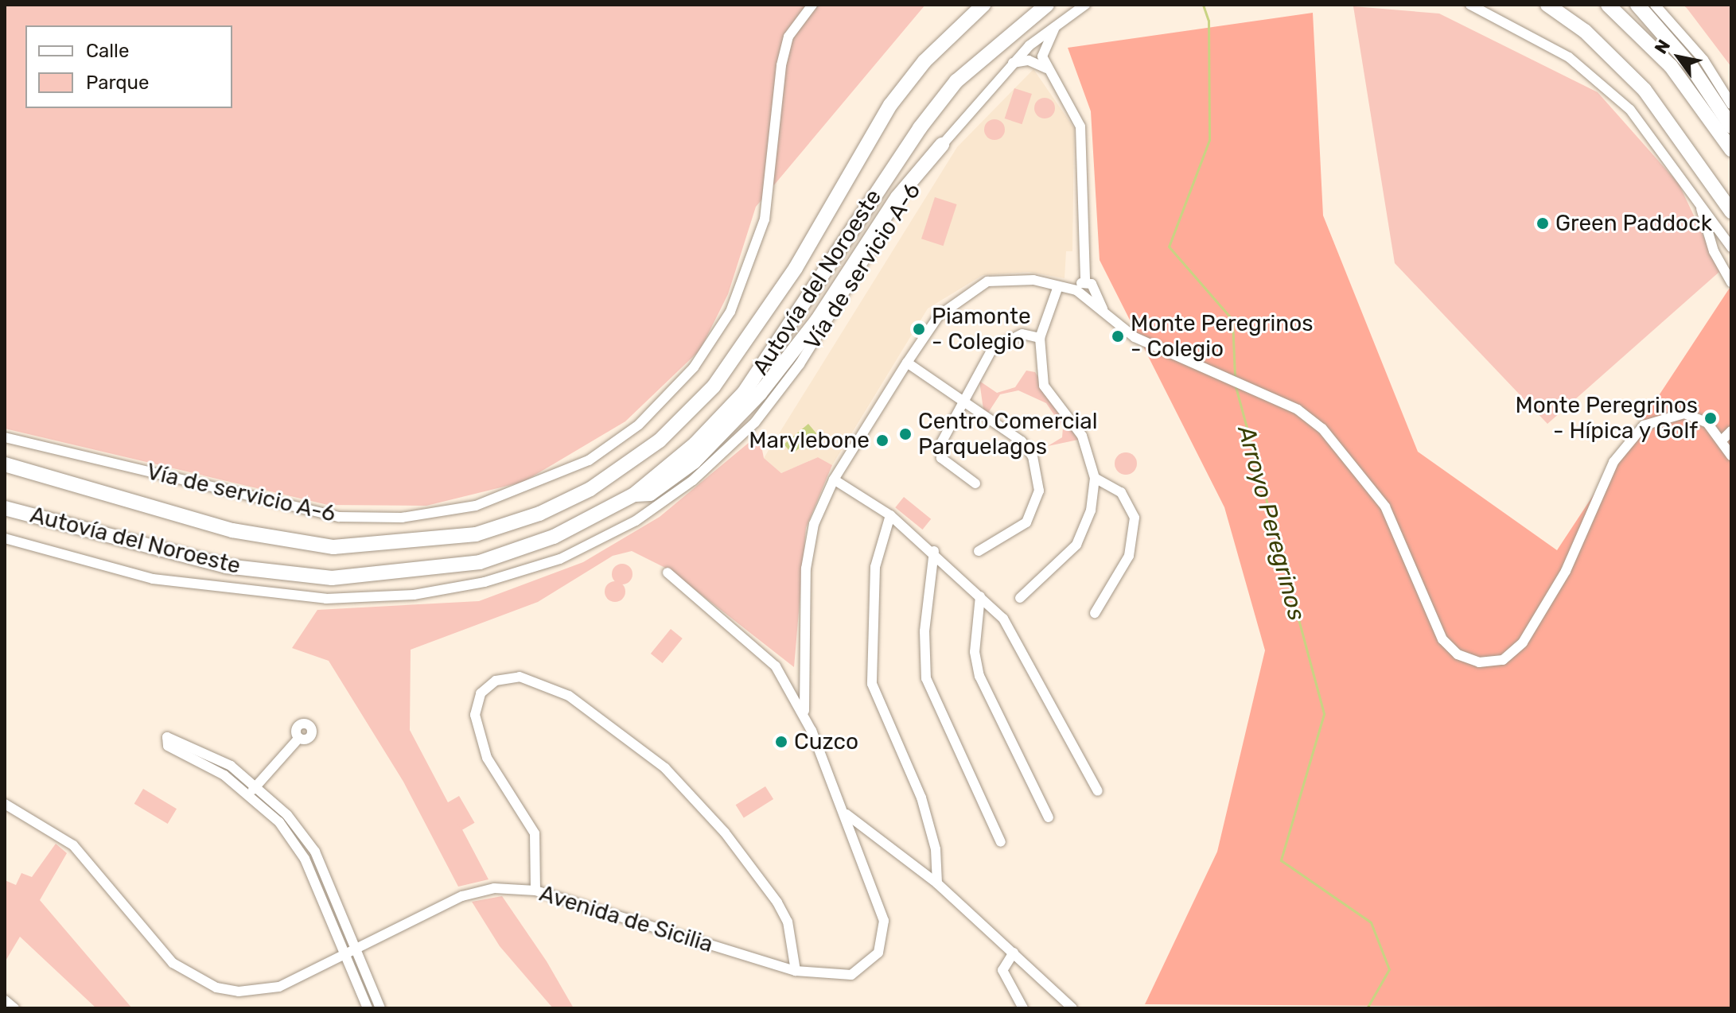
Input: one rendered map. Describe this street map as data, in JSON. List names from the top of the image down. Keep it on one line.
{"streets":{"highway":["Autovía del Noroeste"],"street":["Vía de servicio A-6","Avenida de Sicilia"]},"water":["Arroyo Peregrinos"],"places":["Green Paddock","Piamonte - Colegio","Monte Peregrinos - Colegio","Monte Peregrinos - Hípica y Golf","Centro Comercial Parquelagos","Marylebone","Cuzco"],"legend":["Calle","Parque"],"north":"top left"}
